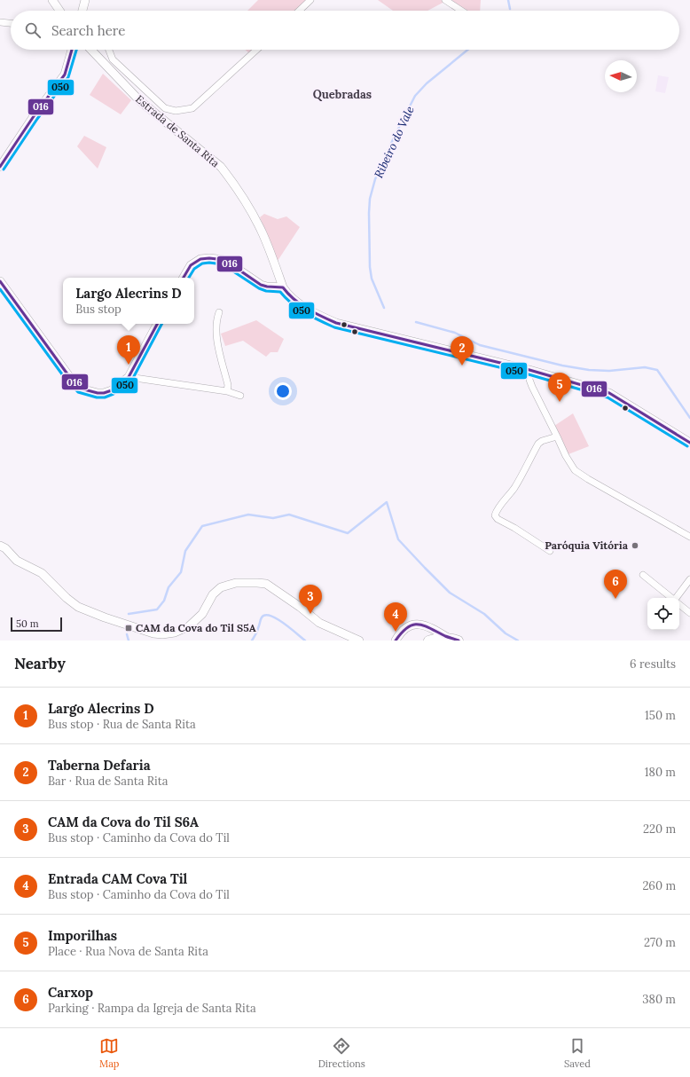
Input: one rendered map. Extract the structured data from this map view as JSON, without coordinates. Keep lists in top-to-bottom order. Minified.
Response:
{"streets":{"street":["Estrada de Santa Rita"]},"districts":["Quebradas"],"water":["Ribeiro do Vale"],"places":{"other":["Paróquia Vitória"],"transit":["CAM da Cova do Til S5A"]},"lines":["transit line 016","transit line 050"],"scale_bar":"50 m","north":"left","page":{"search":"Search here","popup":["Largo Alecrins D","Bus stop"],"pins":["1","2","5","6","3","4"],"scale":"50 m","heading":["Nearby","6 results"],"list":[{"mark":"1","name":"Largo Alecrins D","note":"Bus stop · Rua de Santa Rita","value":"150 m"},{"mark":"2","name":"Taberna Defaria","note":"Bar · Rua de Santa Rita","value":"180 m"},{"mark":"3","name":"CAM da Cova do Til S6A","note":"Bus stop · Caminho da Cova do Til","value":"220 m"},{"mark":"4","name":"Entrada CAM Cova Til","note":"Bus stop · Caminho da Cova do Til","value":"260 m"},{"mark":"5","name":"Imporilhas","note":"Place · Rua Nova de Santa Rita","value":"270 m"},{"mark":"6","name":"Carxop","note":"Parking · Rampa da Igreja de Santa Rita","value":"380 m"}],"nav":["Map","Directions","Saved"]}}
